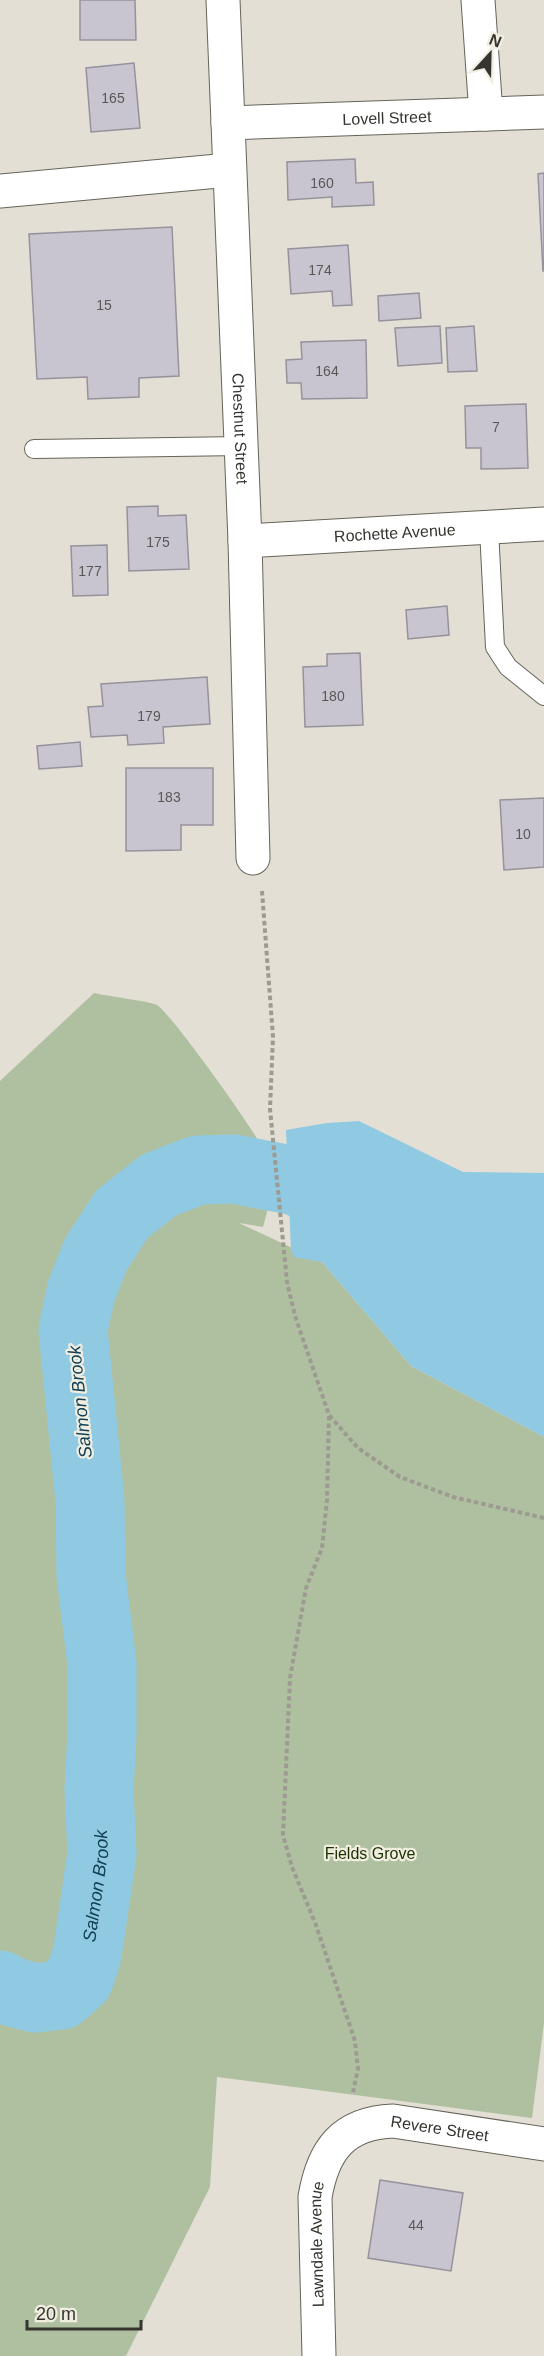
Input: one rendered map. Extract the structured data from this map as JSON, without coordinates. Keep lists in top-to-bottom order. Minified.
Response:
{"streets":{"street":["Lovell Street","Chestnut Street","Rochette Avenue","Revere Street","Lawndale Avenue"]},"crossings":[["Lovell Street","Chestnut Street"],["Chestnut Street","Rochette Avenue"],["Revere Street","Lawndale Avenue"]],"water":["Salmon Brook"],"parks":["Fields Grove"],"house_numbers":["165","160","174","15","164","7","175","177","180","179","183","10","44"],"scale_bar":"20 m","north":"top"}
